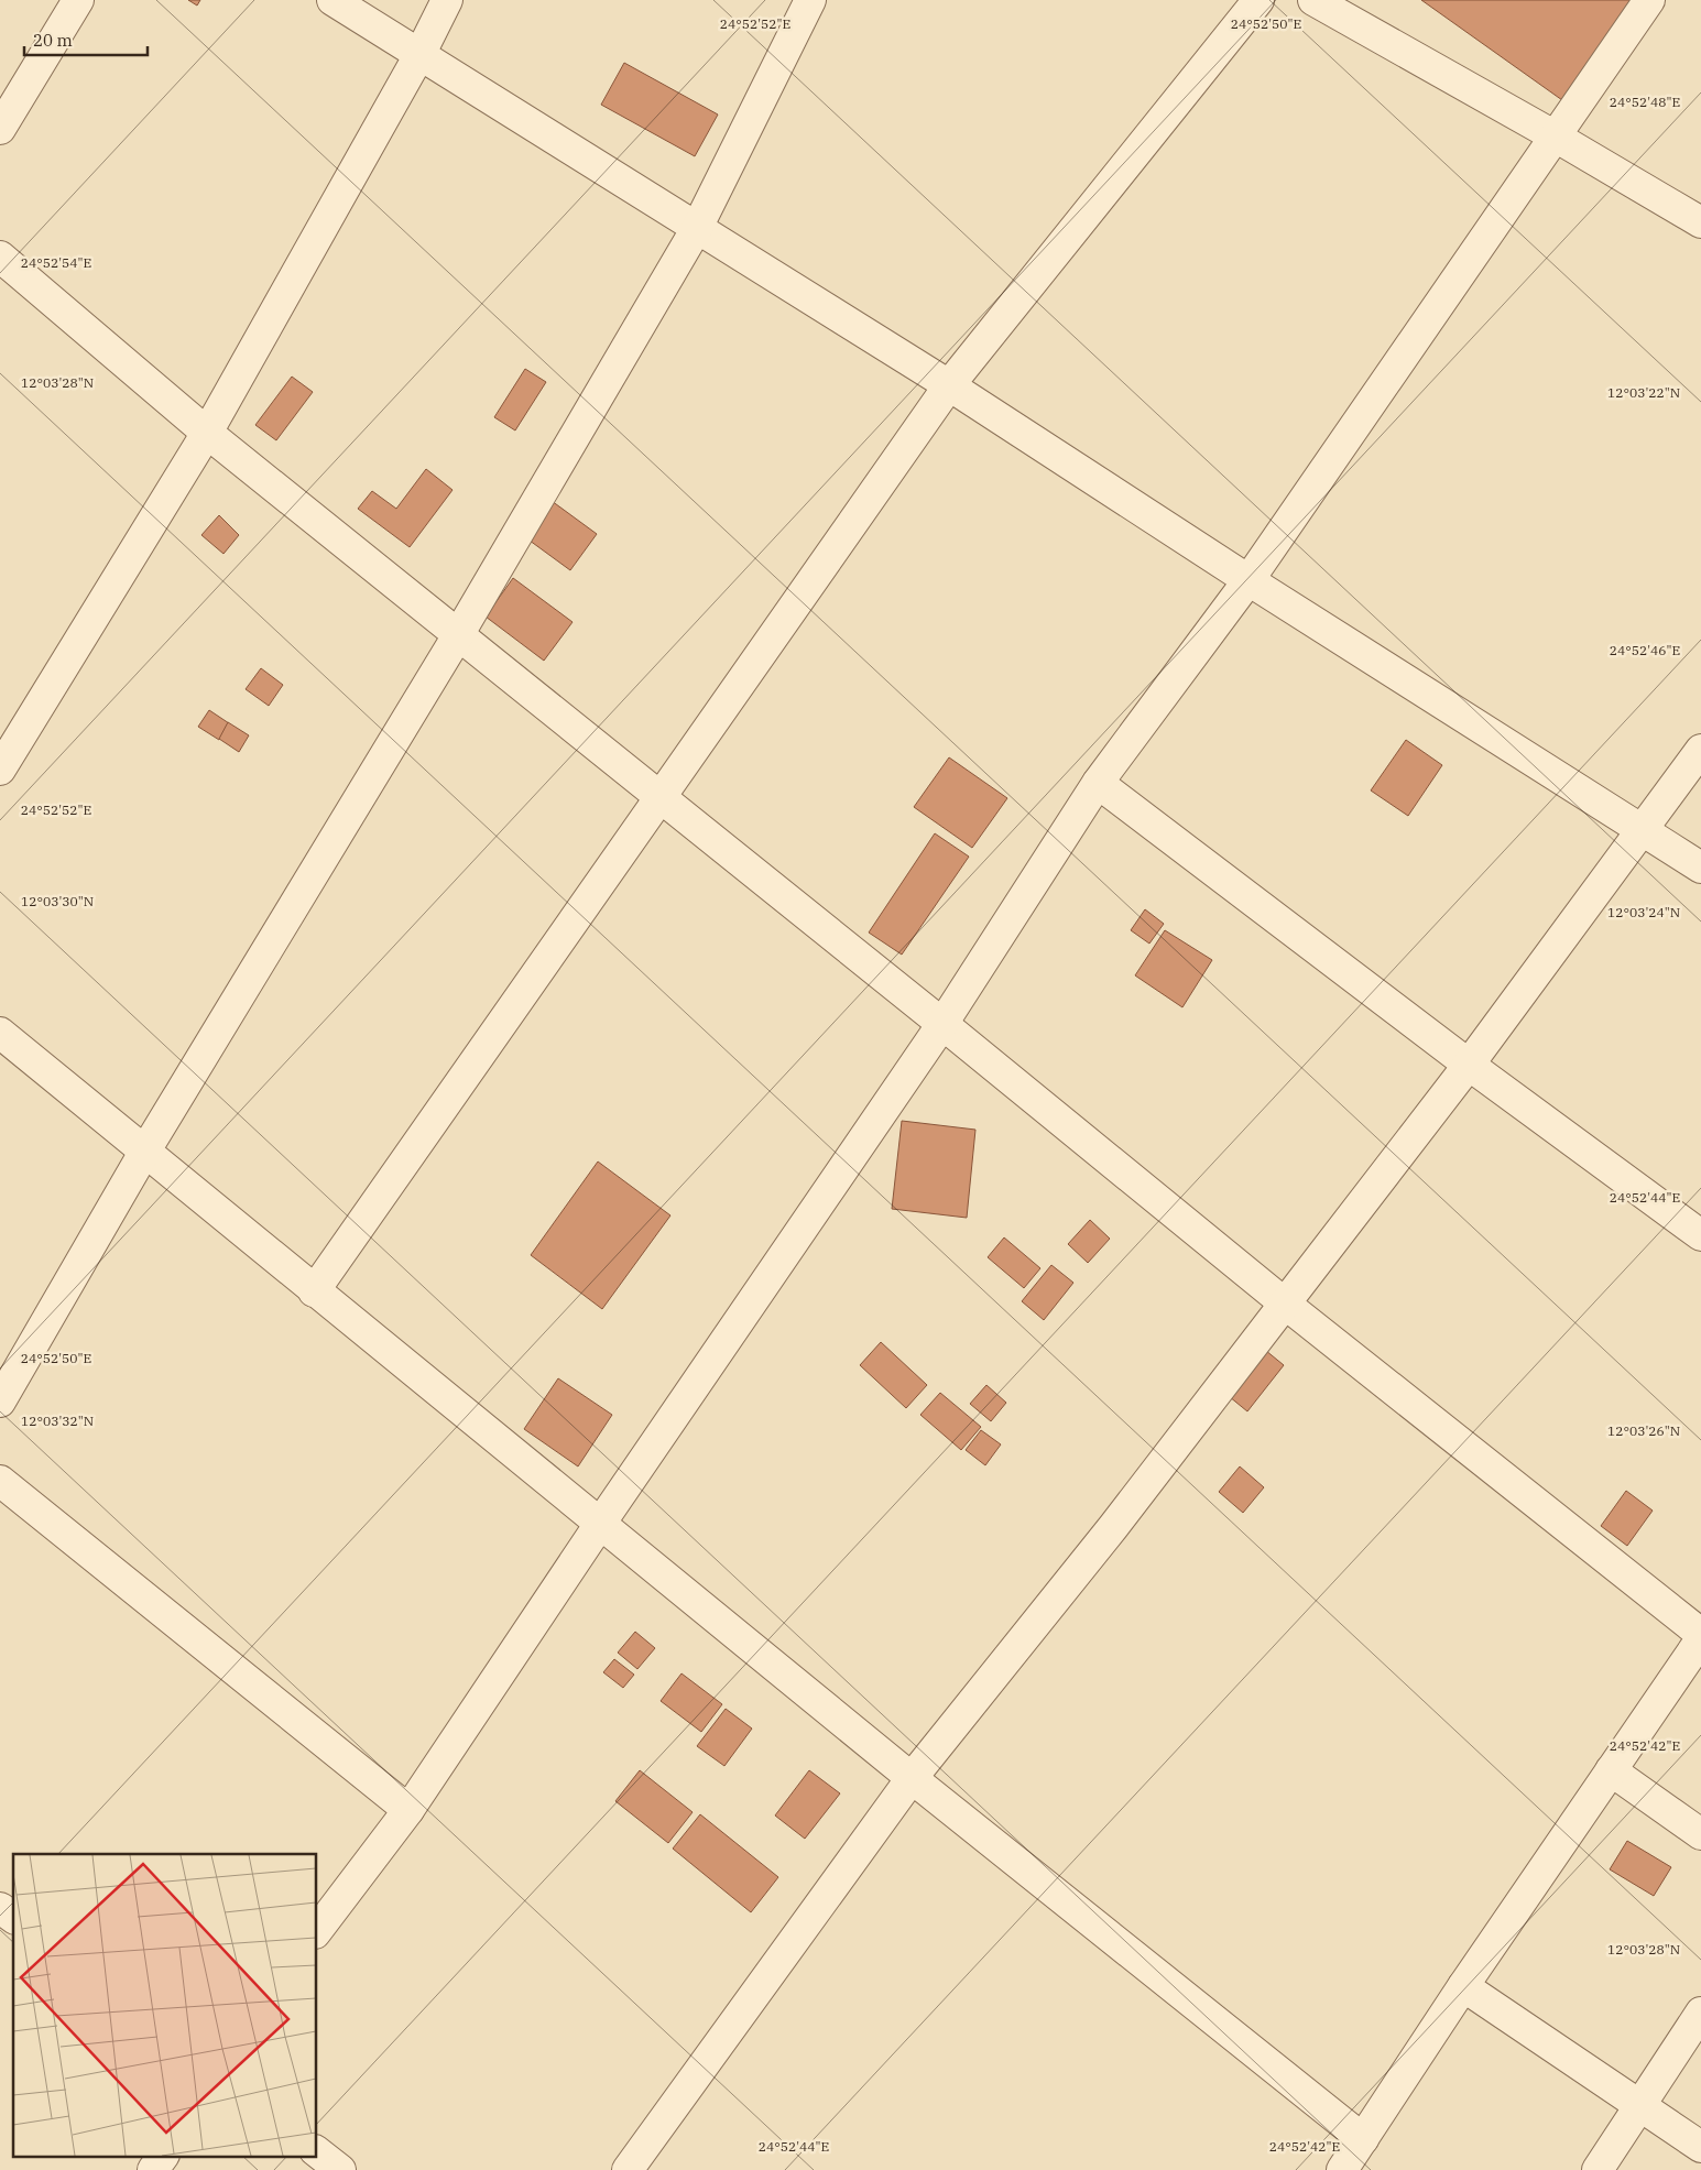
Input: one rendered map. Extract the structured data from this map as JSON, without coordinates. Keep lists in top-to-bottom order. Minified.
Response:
{"scale_bar":"20 m","coordinates":["24°52'52\"E","24°52'50\"E","24°52'48\"E","24°52'54\"E","12°03'28\"N","12°03'22\"N","24°52'46\"E","12°03'30\"N","12°03'24\"N","24°52'44\"E","12°03'32\"N","12°03'26\"N","24°52'42\"E"]}
